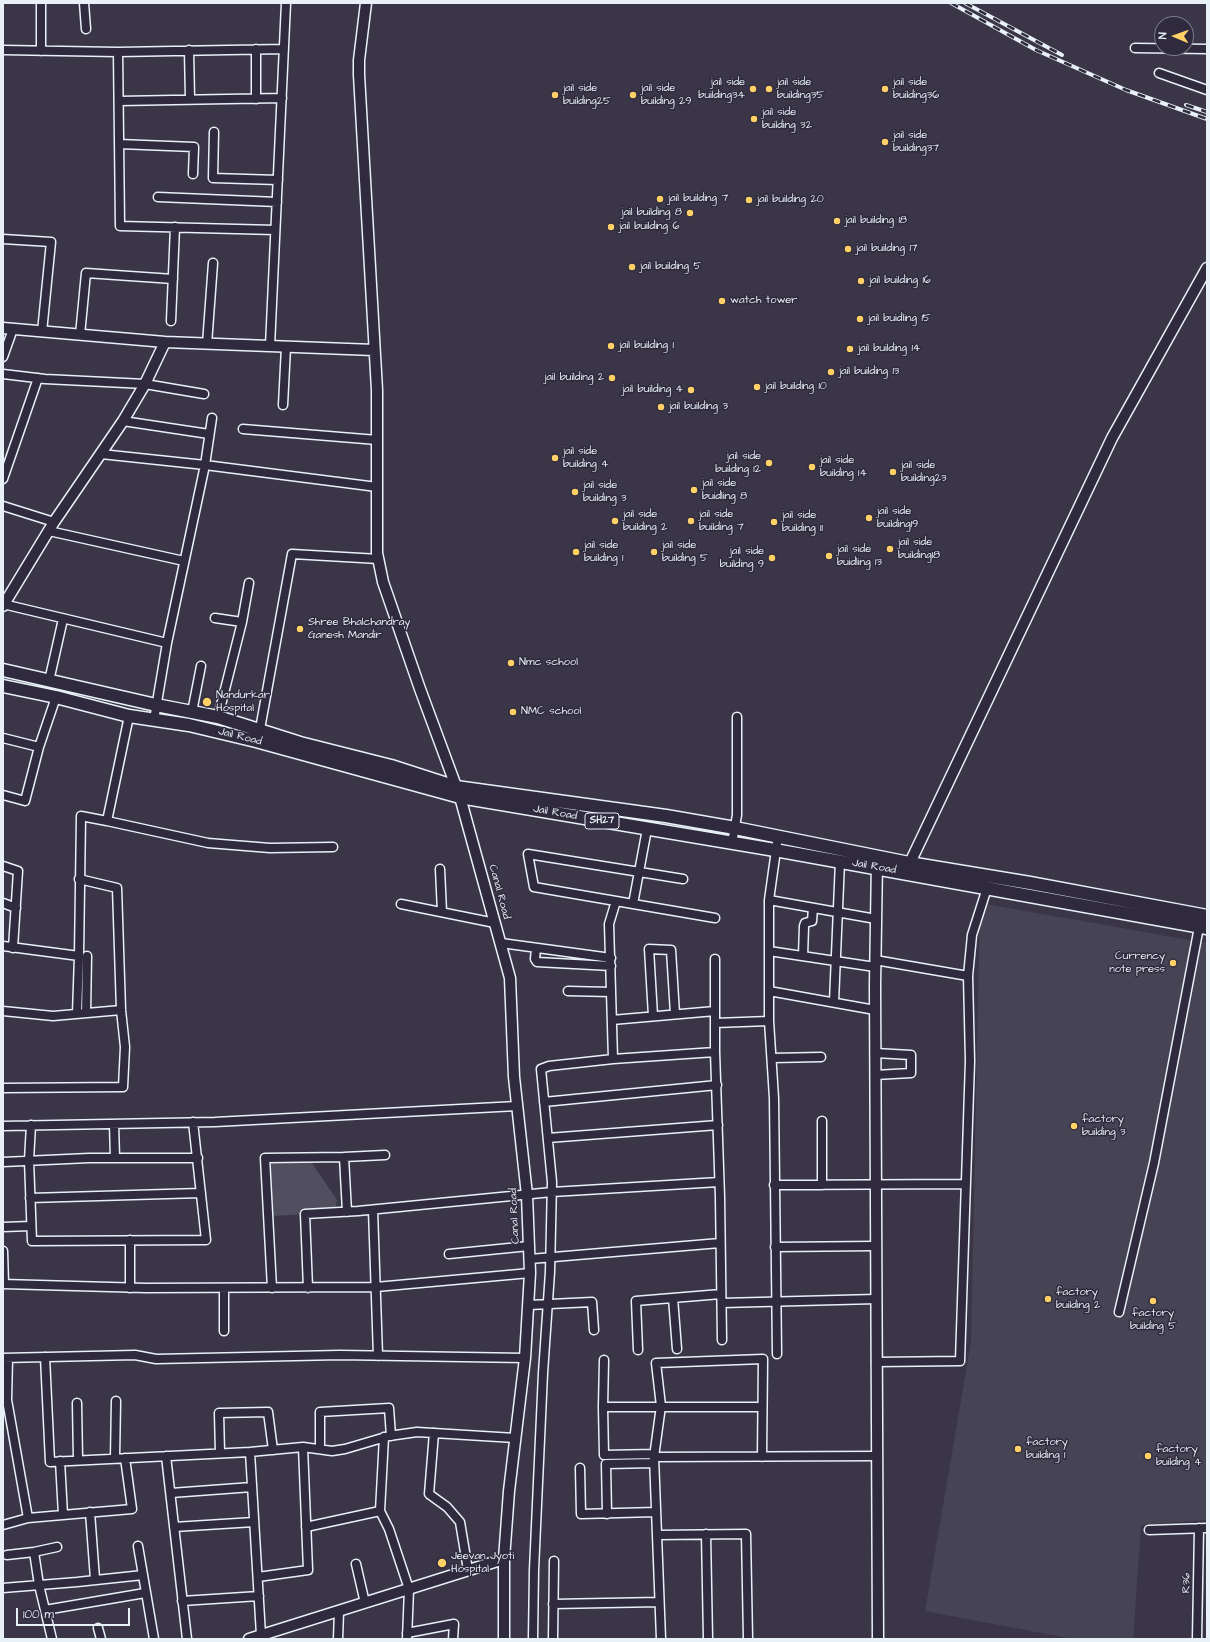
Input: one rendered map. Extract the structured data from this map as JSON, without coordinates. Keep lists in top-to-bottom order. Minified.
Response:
{"streets":{"main road":["Jail Road","SH27"],"street":["Canal Road","R36"]},"crossings":[["Jail Road","Canal Road"]],"places":["jail side building34","jail side building35","jail side building36","jail side building25","jail side building 29","jail side building 32","jail side building37","jail building 7","jail building 20","jail building 8","jail building 18","jail building 6","jail building 17","jail building 5","jail building 16","watch tower","jail buidling 15","jail building 1","jail building 14","jail building 13","jail building 2","jail building 10","jail building 4","jail building 3","jail side building 4","jail side building 12","jail side building 14","jail side building23","jail side buidling 8","jail side building 3","jail side building19","jail side building 2","jail side building 7","jail side building 11","jail side building18","jail side building 1","jail side building 5","jail side buidling 13","jail side building 9","Shree Bhalchandray Ganesh Mandir","Nmc school","Nandurkar Hospital","NMC school","Currency note press","factory building 3","factory building 2","factory building 5","factory building 1","factory building 4","Jeevan Jyoti Hospital"],"scale_bar":"100 m","north":"left"}
